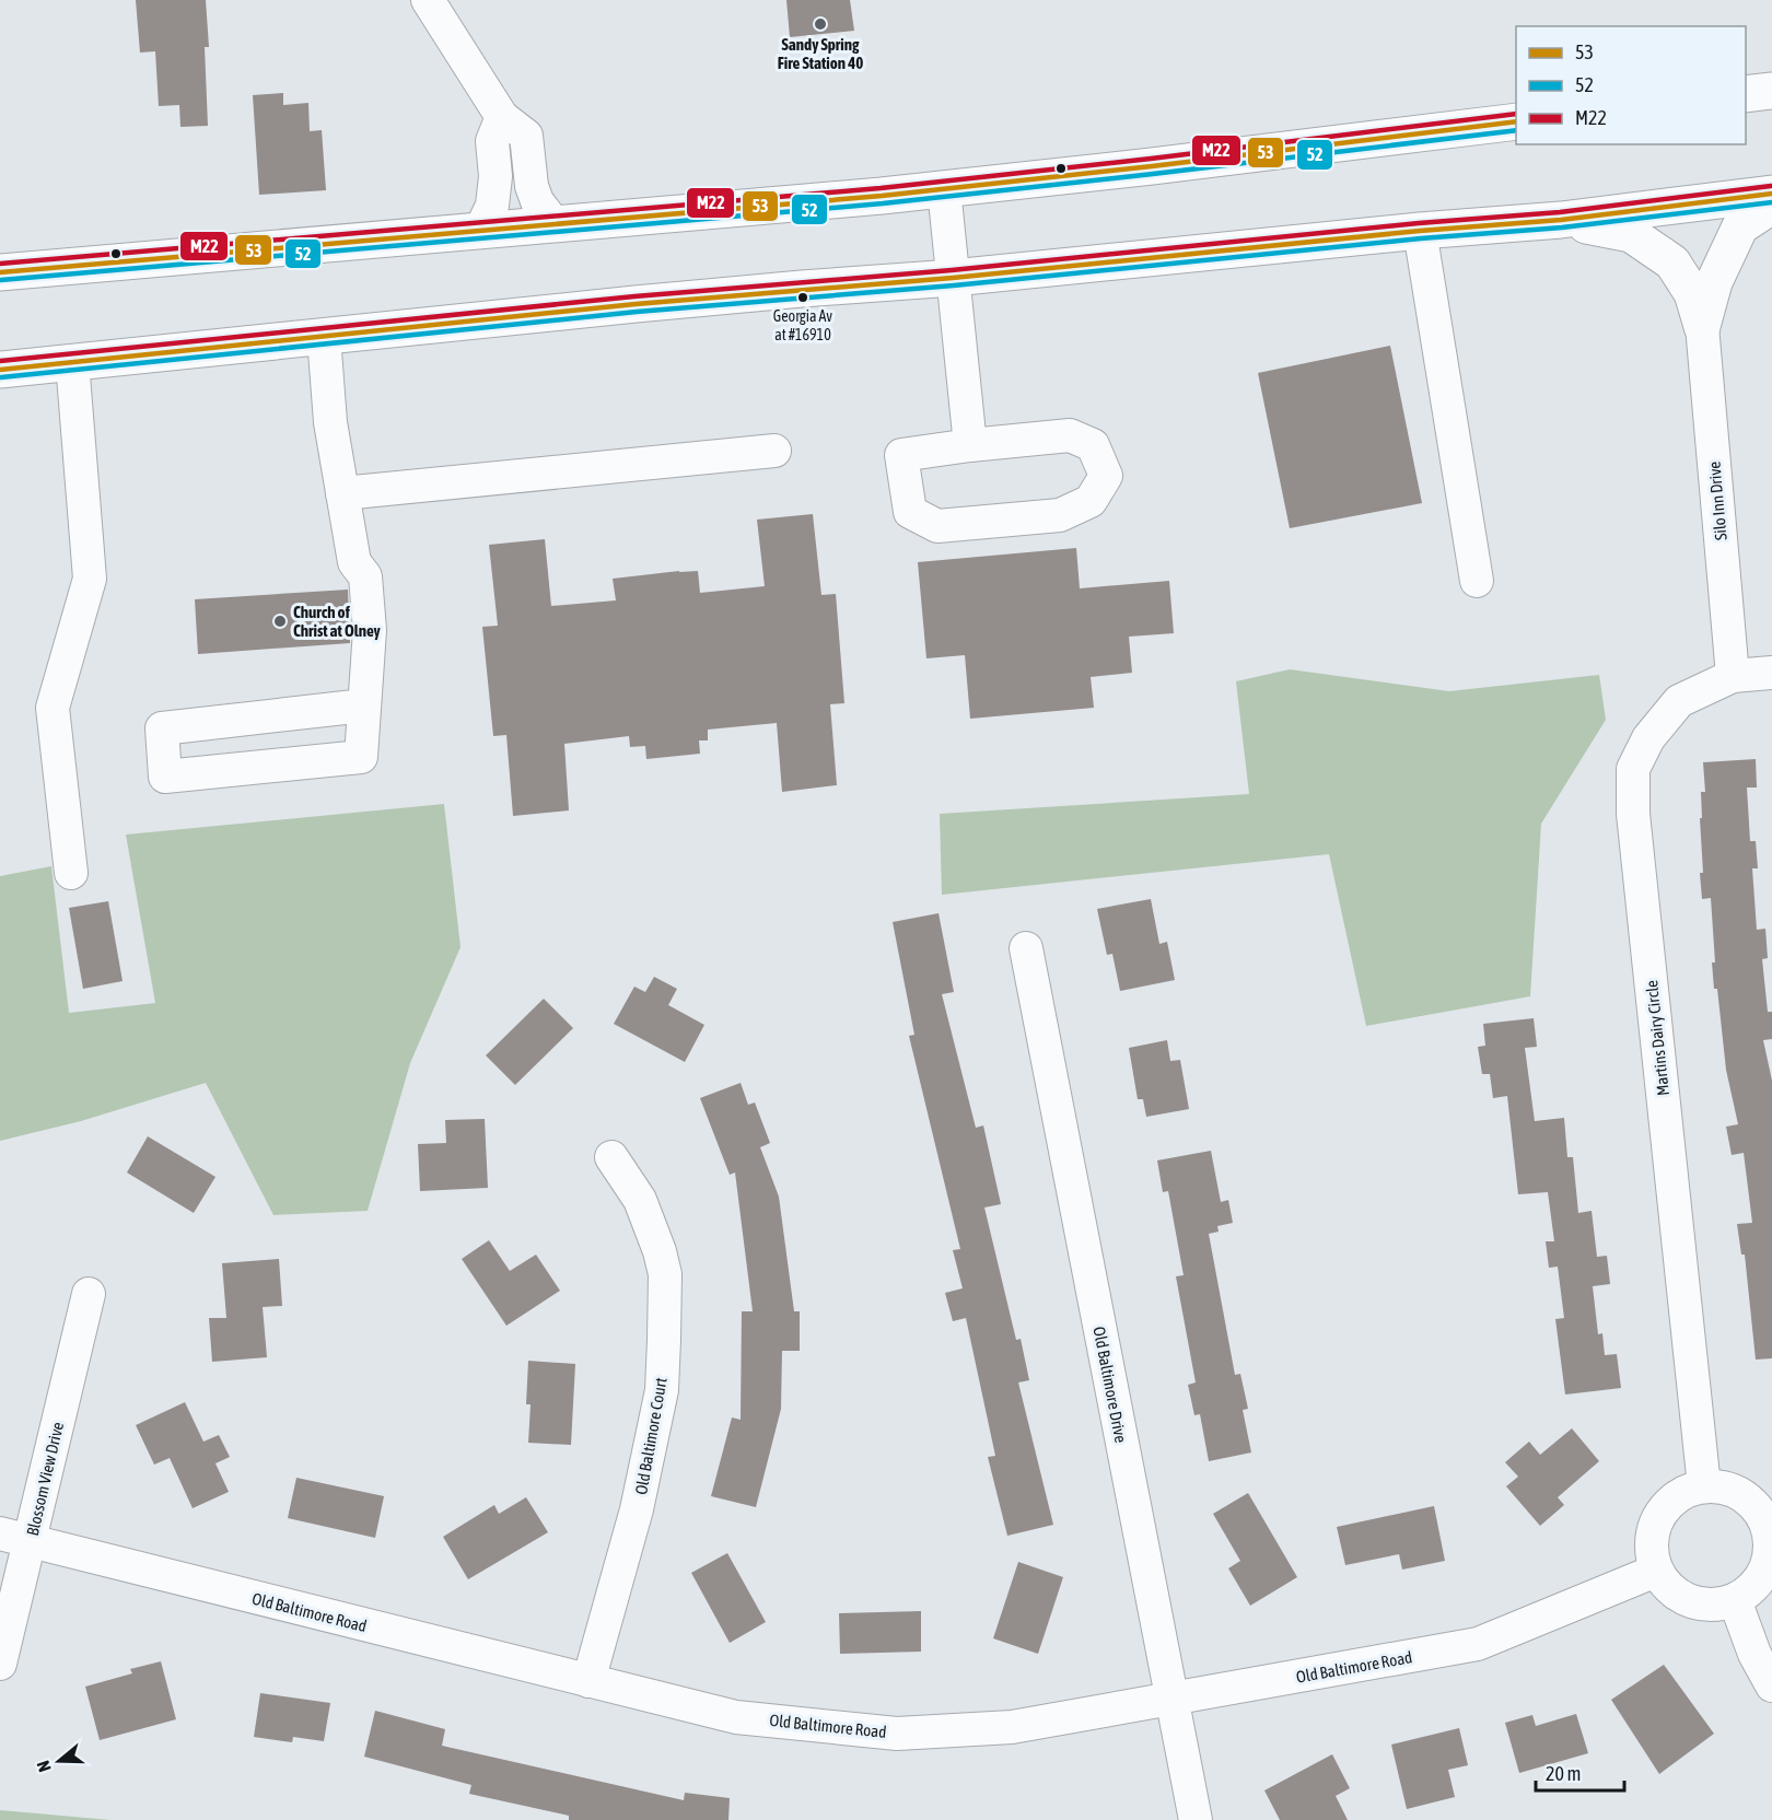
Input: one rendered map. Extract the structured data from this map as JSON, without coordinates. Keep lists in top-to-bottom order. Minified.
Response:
{"streets":{"street":["Silo Inn Drive","Martins Dairy Circle","Old Baltimore Drive","Old Baltimore Court","Blossom View Drive","Old Baltimore Road"]},"crossings":[["Silo Inn Drive","Martins Dairy Circle"],["Martins Dairy Circle","Old Baltimore Road"],["Old Baltimore Drive","Old Baltimore Road"],["Old Baltimore Court","Old Baltimore Road"],["Blossom View Drive","Old Baltimore Road"]],"places":["Sandy Spring Fire Station 40","Georgia Av at #16910","Church of Christ at Olney"],"lines":["transit line M22","transit line 53","transit line 52"],"legend":["53","52","M22"],"scale_bar":"20 m","north":"left"}
